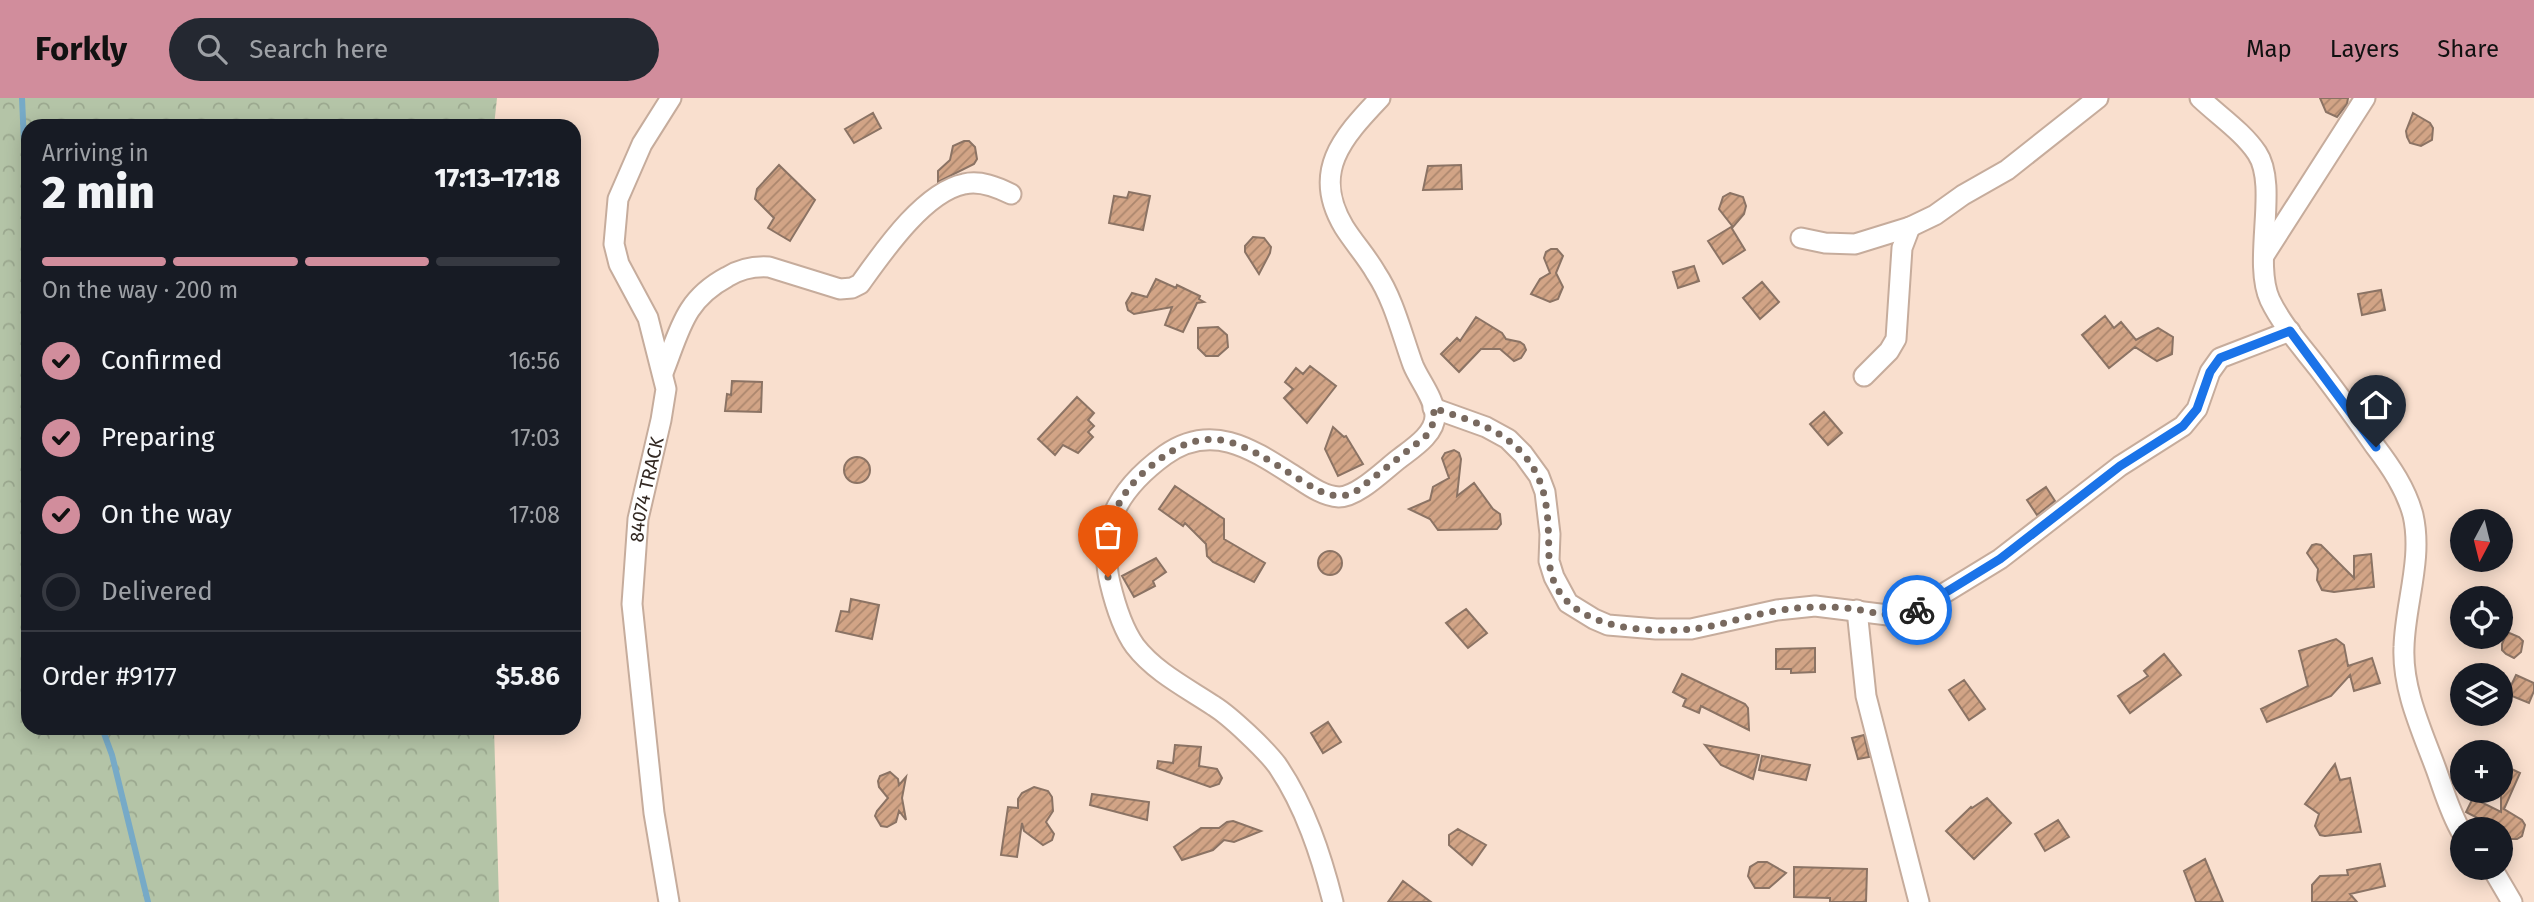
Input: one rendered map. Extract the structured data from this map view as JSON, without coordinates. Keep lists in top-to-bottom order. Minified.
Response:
{"streets":{"street":["84074 TRACK"]},"north":"bottom","page":{"header":"Forkly","search":"Search here","nav":["Map","Layers","Share"],"heading":["2 min","Arriving in","17:13–17:18"],"panel":["Order #9177","$5.86"],"bar":"On the way · 200 m","list":[["Confirmed","16:56"],["Preparing","17:03"],["On the way","17:08"],"Delivered"],"map_buttons":["+","−"]}}
